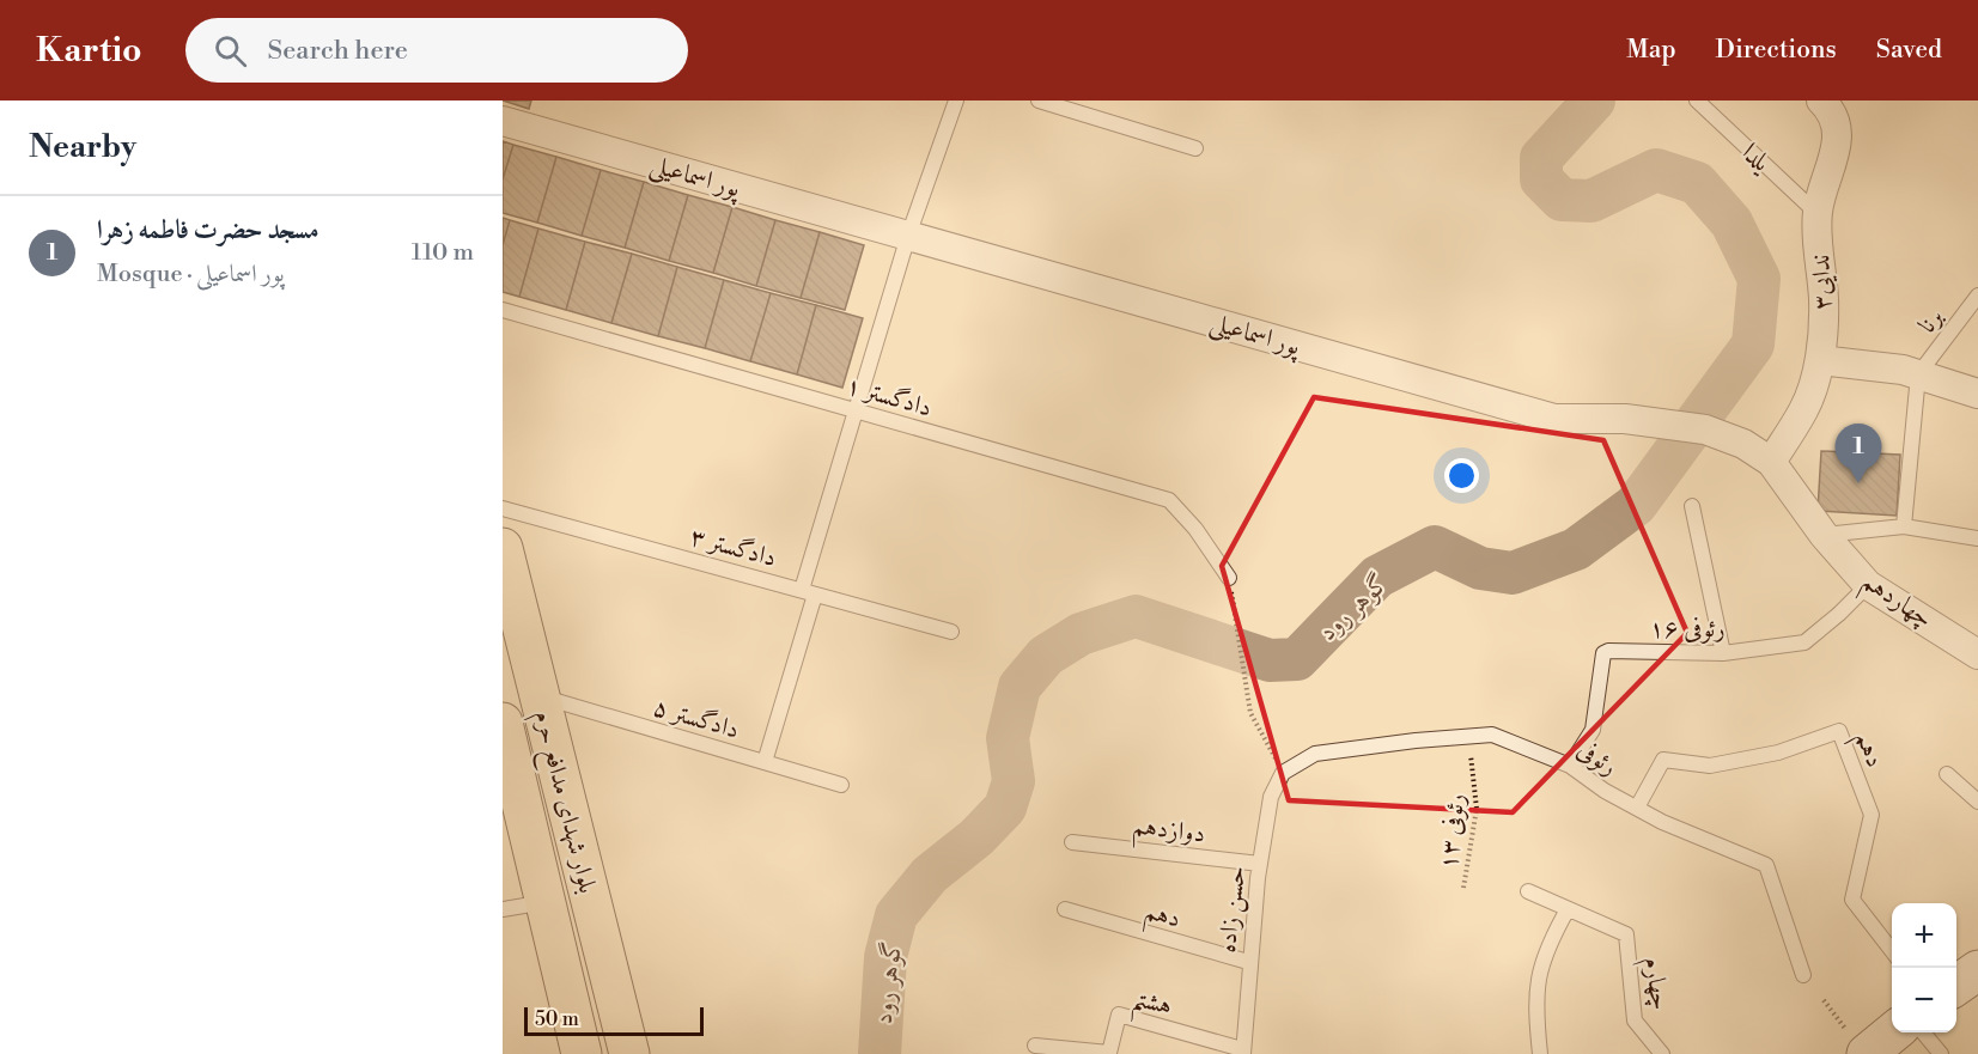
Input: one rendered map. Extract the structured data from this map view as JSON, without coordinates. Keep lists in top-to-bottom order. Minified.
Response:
{"streets":{"main road":["بلوار شهدای مدافع حرم"],"street":["پور اسماعیلی","ندایی۳","چهاردهم"],"lane":["یلدا","برنا","دادگستر ۱","دادگستر ۳","رئوفی ۱۶","دادگستر ۵","دهم","رئوفی","دوازدهم","حسن زاده","چهارم","هشتم"],"path":["رئوفی ۱۳"]},"crossings":[["یلدا","ندایی۳"],["پور اسماعیلی","ندایی۳"],["پور اسماعیلی","چهاردهم"],["چهاردهم","رئوفی ۱۶"],["رئوفی ۱۶","رئوفی"],["دادگستر ۵","بلوار شهدای مدافع حرم"],["دهم","رئوفی"],["دهم","حسن زاده"],["رئوفی","رئوفی ۱۳"],["رئوفی","حسن زاده"],["دوازدهم","حسن زاده"],["حسن زاده","هشتم"]],"water":["گوهر رود"],"scale_bar":"50 m","page":{"header":"Kartio","search":"Search here","nav":["Map","Directions","Saved"],"heading":"Nearby","list":[{"mark":"1","name":"مسجد حضرت فاطمه زهرا","note":"Mosque · پور اسماعیلی","value":"110 m"}],"pins":"1","map_buttons":["+","−"],"scale":"50 m"}}
